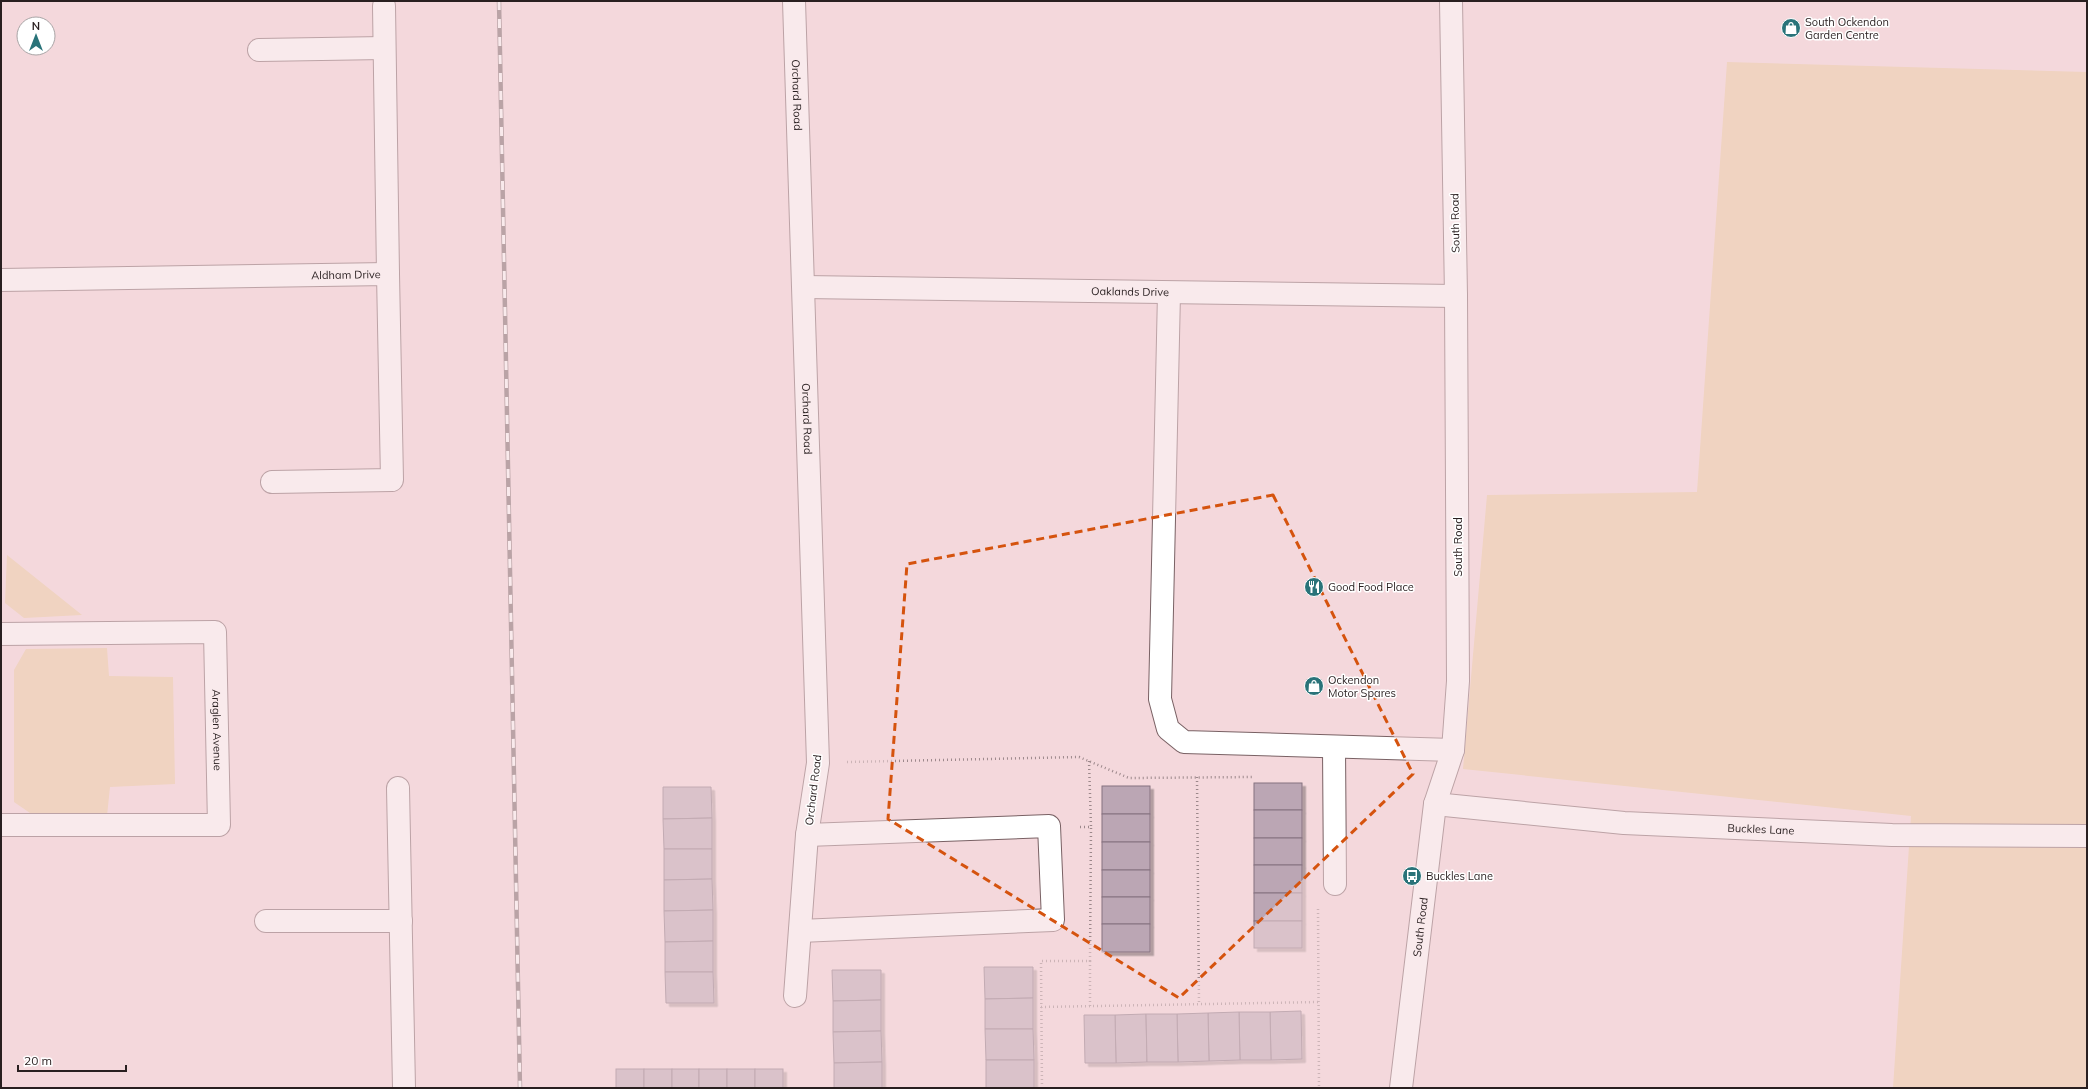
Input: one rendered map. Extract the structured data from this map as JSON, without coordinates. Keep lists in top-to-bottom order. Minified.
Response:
{"streets":{"street":["Orchard Road","South Road","Aldham Drive","Oaklands Drive","Araglen Avenue","Buckles Lane"]},"crossings":[["Orchard Road","Oaklands Drive"],["South Road","Oaklands Drive"],["South Road","Buckles Lane"]],"places":{"shop":["South Ockendon Garden Centre","Ockendon Motor Spares"],"restaurant":["Good Food Place"],"bus stop":["Buckles Lane"]},"scale_bar":"20 m","north":"top"}
